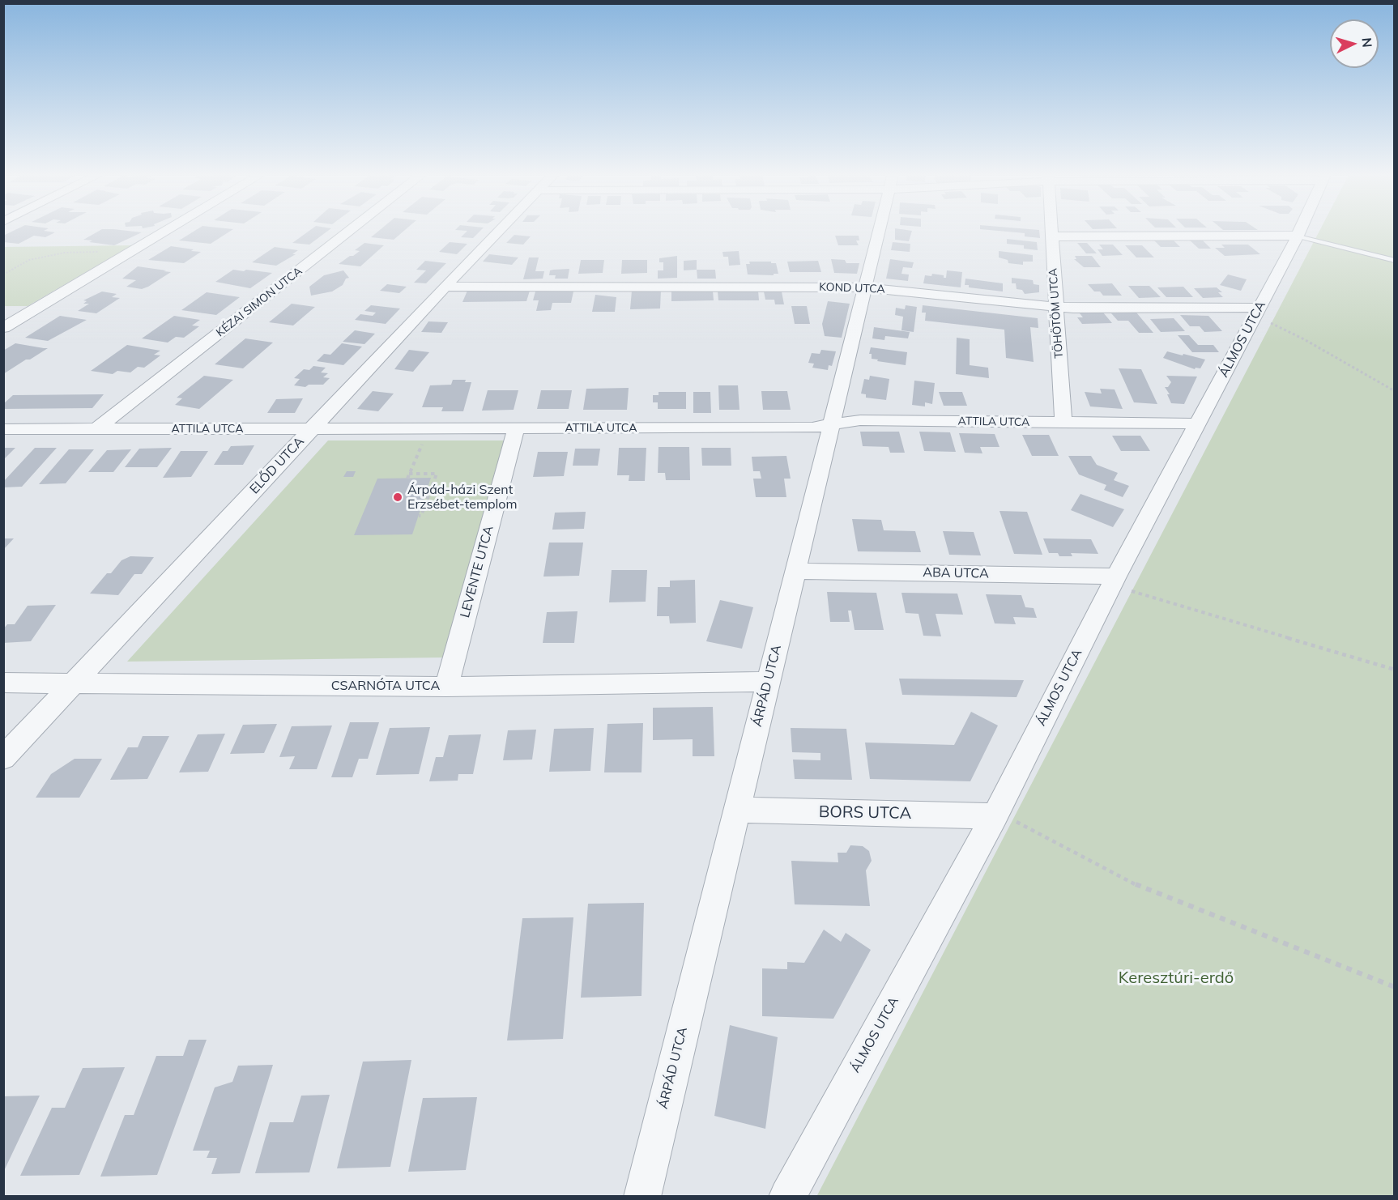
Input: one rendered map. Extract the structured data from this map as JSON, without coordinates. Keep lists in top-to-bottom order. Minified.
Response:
{"streets":{"street":["KOND UTCA","KÉZAI SIMON UTCA","TÖHÖTÖM UTCA","ÁLMOS UTCA","ATTILA UTCA","ELŐD UTCA","LEVENTE UTCA","ABA UTCA","CSARNÓTA UTCA","ÁRPÁD UTCA","BORS UTCA"]},"crossings":[["KOND UTCA","TÖHÖTÖM UTCA"],["KOND UTCA","ÁLMOS UTCA"],["KOND UTCA","ELŐD UTCA"],["KOND UTCA","ÁRPÁD UTCA"],["KÉZAI SIMON UTCA","ATTILA UTCA"],["TÖHÖTÖM UTCA","ATTILA UTCA"],["ÁLMOS UTCA","ATTILA UTCA"],["ÁLMOS UTCA","ABA UTCA"],["ÁLMOS UTCA","BORS UTCA"],["ATTILA UTCA","ELŐD UTCA"],["ATTILA UTCA","LEVENTE UTCA"],["ATTILA UTCA","ÁRPÁD UTCA"],["ELŐD UTCA","CSARNÓTA UTCA"],["LEVENTE UTCA","CSARNÓTA UTCA"],["ABA UTCA","ÁRPÁD UTCA"],["CSARNÓTA UTCA","ÁRPÁD UTCA"],["ÁRPÁD UTCA","BORS UTCA"]],"parks":["Keresztúri-erdő"],"places":["Árpád-házi Szent Erzsébet-templom"],"north":"right"}
